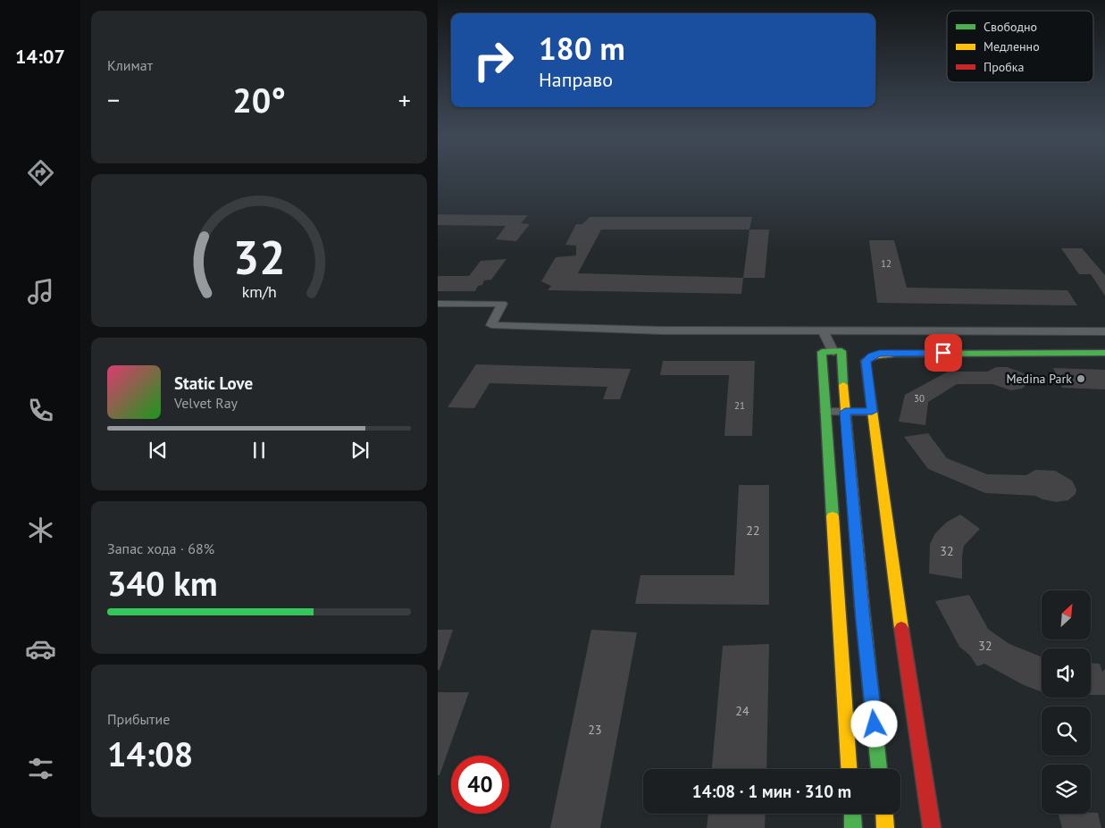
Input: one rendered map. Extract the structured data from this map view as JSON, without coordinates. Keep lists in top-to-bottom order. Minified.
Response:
{"places":["Medina Park"],"house_numbers":["12","30","21","22","32","32","24","23"],"legend":["Свободно","Медленно","Пробка"],"north":"top right","page":{"tabs":"14:07","tile":["Климат",["Запас хода · 68%","340 km"],["Прибытие","14:08"]],"turn":["180 m","Направо"],"heat":["−","20°","+"],"song":["Static Love","Velvet Ray"],"limit":"40","trip":"14:08 · 1 мин · 310 m","gauge":["32","km/h"]}}
